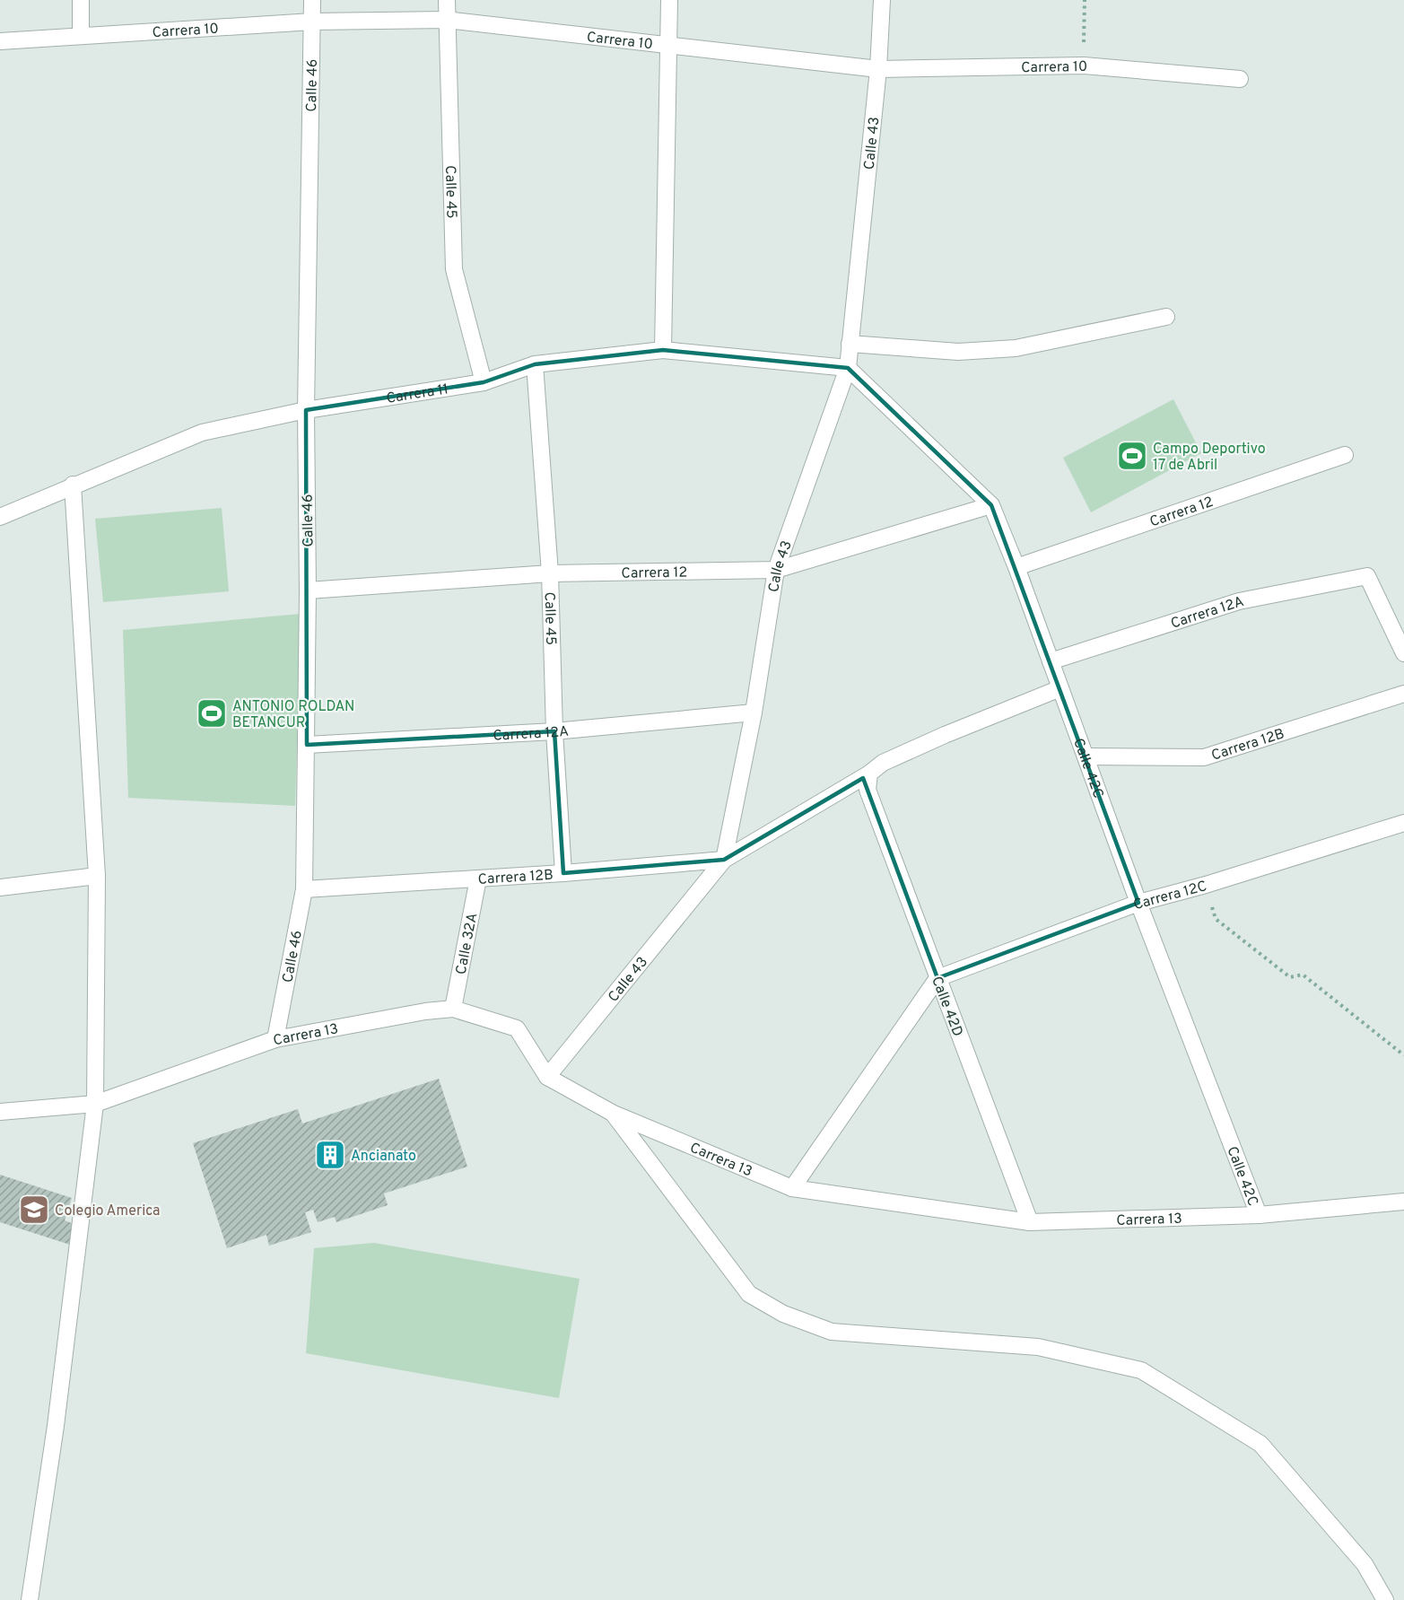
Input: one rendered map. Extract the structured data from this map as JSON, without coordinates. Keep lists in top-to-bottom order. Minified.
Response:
{"streets":{"street":["Carrera 10","Calle 46","Calle 43","Calle 45","Carrera 11","Carrera 12","Carrera 12A","Carrera 12B","Calle 42C","Carrera 12C","Calle 32A","Calle 42D","Carrera 13"]},"crossings":[["Carrera 10","Calle 46"],["Carrera 10","Calle 43"],["Carrera 10","Calle 45"],["Calle 46","Carrera 11"],["Calle 46","Carrera 12"],["Calle 46","Carrera 12A"],["Calle 46","Carrera 12B"],["Calle 46","Carrera 13"],["Calle 43","Carrera 11"],["Calle 43","Carrera 12"],["Calle 43","Carrera 12A"],["Calle 43","Carrera 12B"],["Calle 43","Calle 42C"],["Calle 43","Carrera 13"],["Calle 45","Carrera 11"],["Calle 45","Carrera 12"],["Calle 45","Carrera 12A"],["Calle 45","Carrera 12B"],["Carrera 11","Calle 42C"],["Carrera 12","Calle 42C"],["Carrera 12A","Calle 42C"],["Carrera 12B","Calle 42C"],["Carrera 12B","Calle 32A"],["Calle 42C","Carrera 12C"],["Calle 42C","Carrera 13"],["Carrera 12C","Calle 42D"],["Calle 32A","Carrera 13"],["Calle 42D","Carrera 13"]],"places":{"sports":["Campo Deportivo 17 de Abril","ANTONIO ROLDAN BETANCUR"],"building":["Ancianato"],"school or university":["Colegio America"]}}
